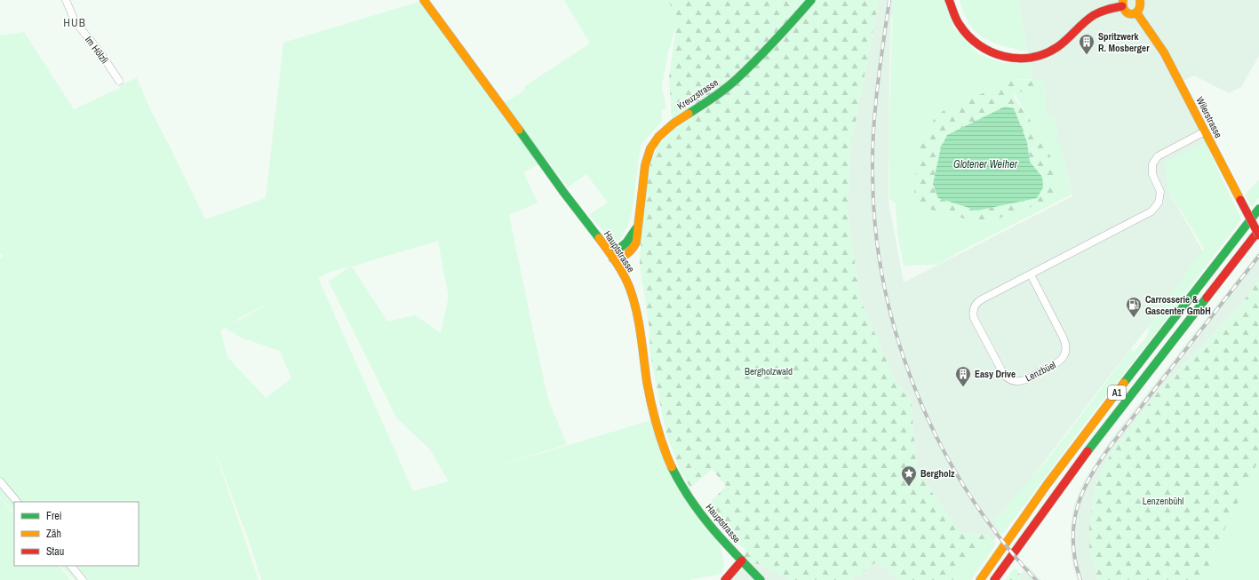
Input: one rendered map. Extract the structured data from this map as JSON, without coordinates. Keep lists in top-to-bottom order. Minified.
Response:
{"streets":{"main road":["Kreuzstrasse","Wilerstrasse","Hauptstrasse","A1"],"street":["Im Hölzli","Lenzbüel"]},"crossings":[["Kreuzstrasse","Hauptstrasse"],["Wilerstrasse","Lenzbüel"]],"districts":["HUB"],"water":["Glotener Weiher"],"parks":["Bergholzwald","Lenzenbühl"],"places":{"building":["Spritzwerk R. Mosberger","Easy Drive"],"fuel station":["Carrosserie & Gascenter GmbH"],"place":["Bergholz"]},"legend":["Frei","Zäh","Stau"]}
